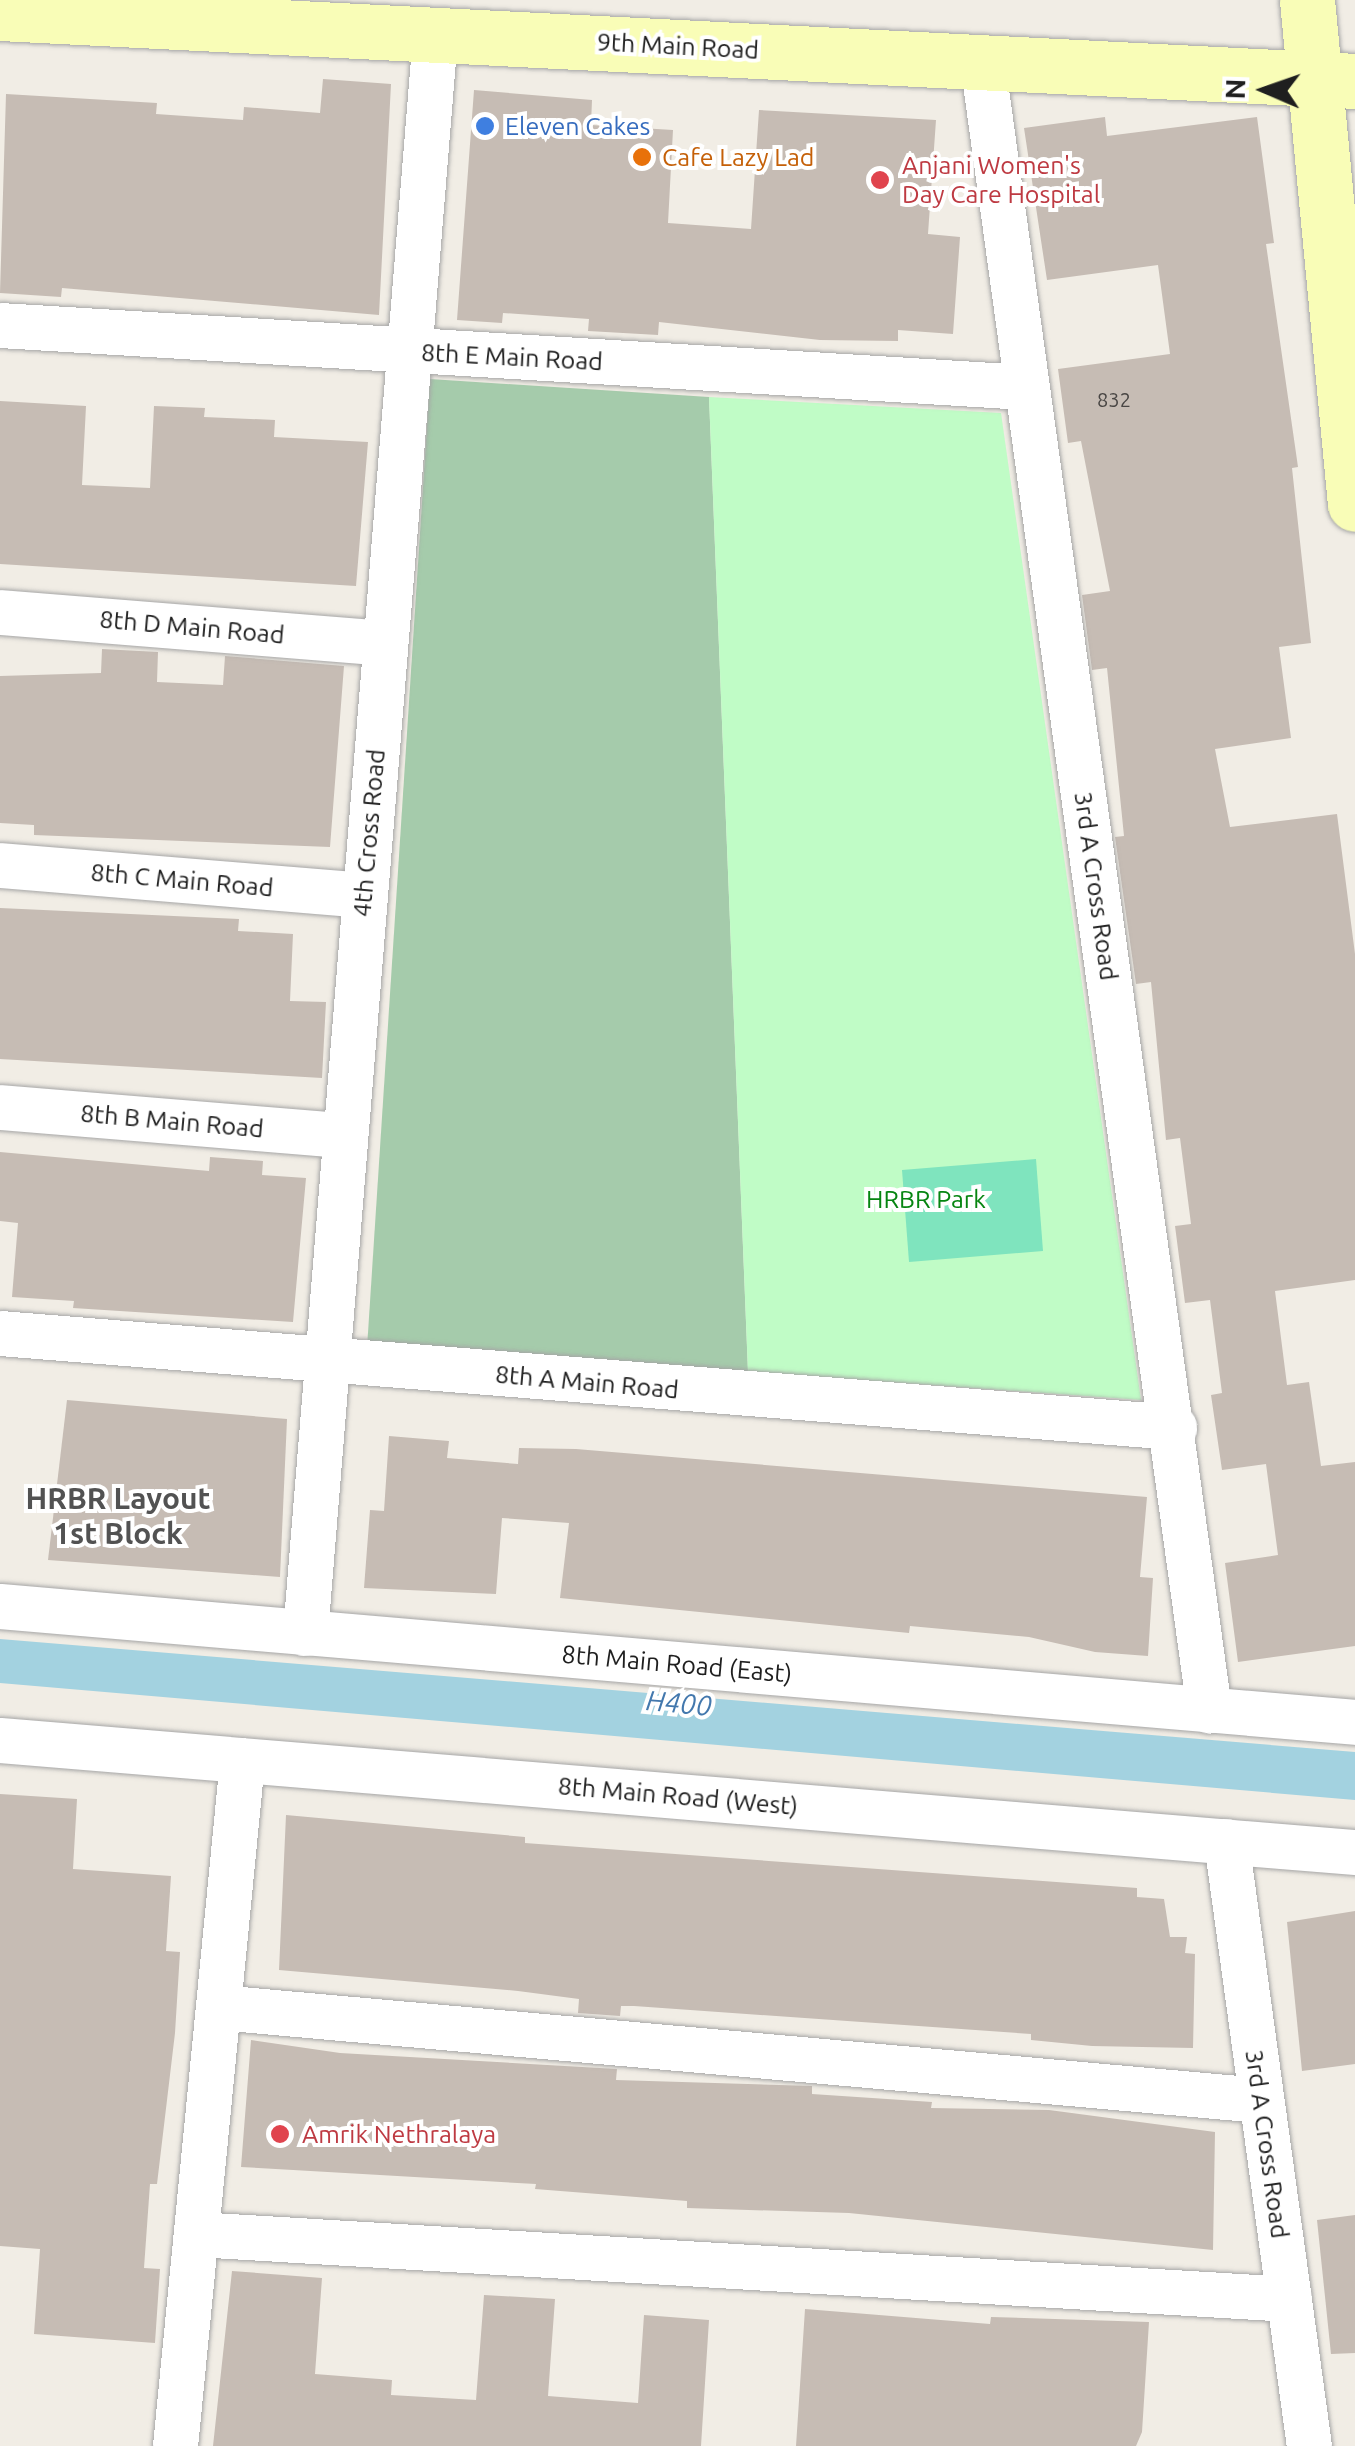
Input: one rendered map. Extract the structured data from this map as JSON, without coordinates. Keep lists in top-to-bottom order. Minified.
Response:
{"streets":{"street":["9th Main Road","8th E Main Road","8th D Main Road","4th Cross Road","8th C Main Road","3rd A Cross Road","8th B Main Road","8th A Main Road","8th Main Road (East)","8th Main Road (West)"]},"crossings":[["9th Main Road","4th Cross Road"],["9th Main Road","3rd A Cross Road"],["8th E Main Road","4th Cross Road"],["8th E Main Road","3rd A Cross Road"],["8th D Main Road","4th Cross Road"],["4th Cross Road","8th C Main Road"],["4th Cross Road","8th B Main Road"],["4th Cross Road","8th A Main Road"],["4th Cross Road","8th Main Road (East)"],["3rd A Cross Road","8th A Main Road"],["3rd A Cross Road","8th Main Road (East)"],["3rd A Cross Road","8th Main Road (West)"]],"districts":["HRBR Layout 1st Block"],"water":["H400"],"parks":["HRBR Park"],"places":["Eleven Cakes","Cafe Lazy Lad","Anjani Women's Day Care Hospital","Amrik Nethralaya"],"house_numbers":["832"],"north":"left"}
